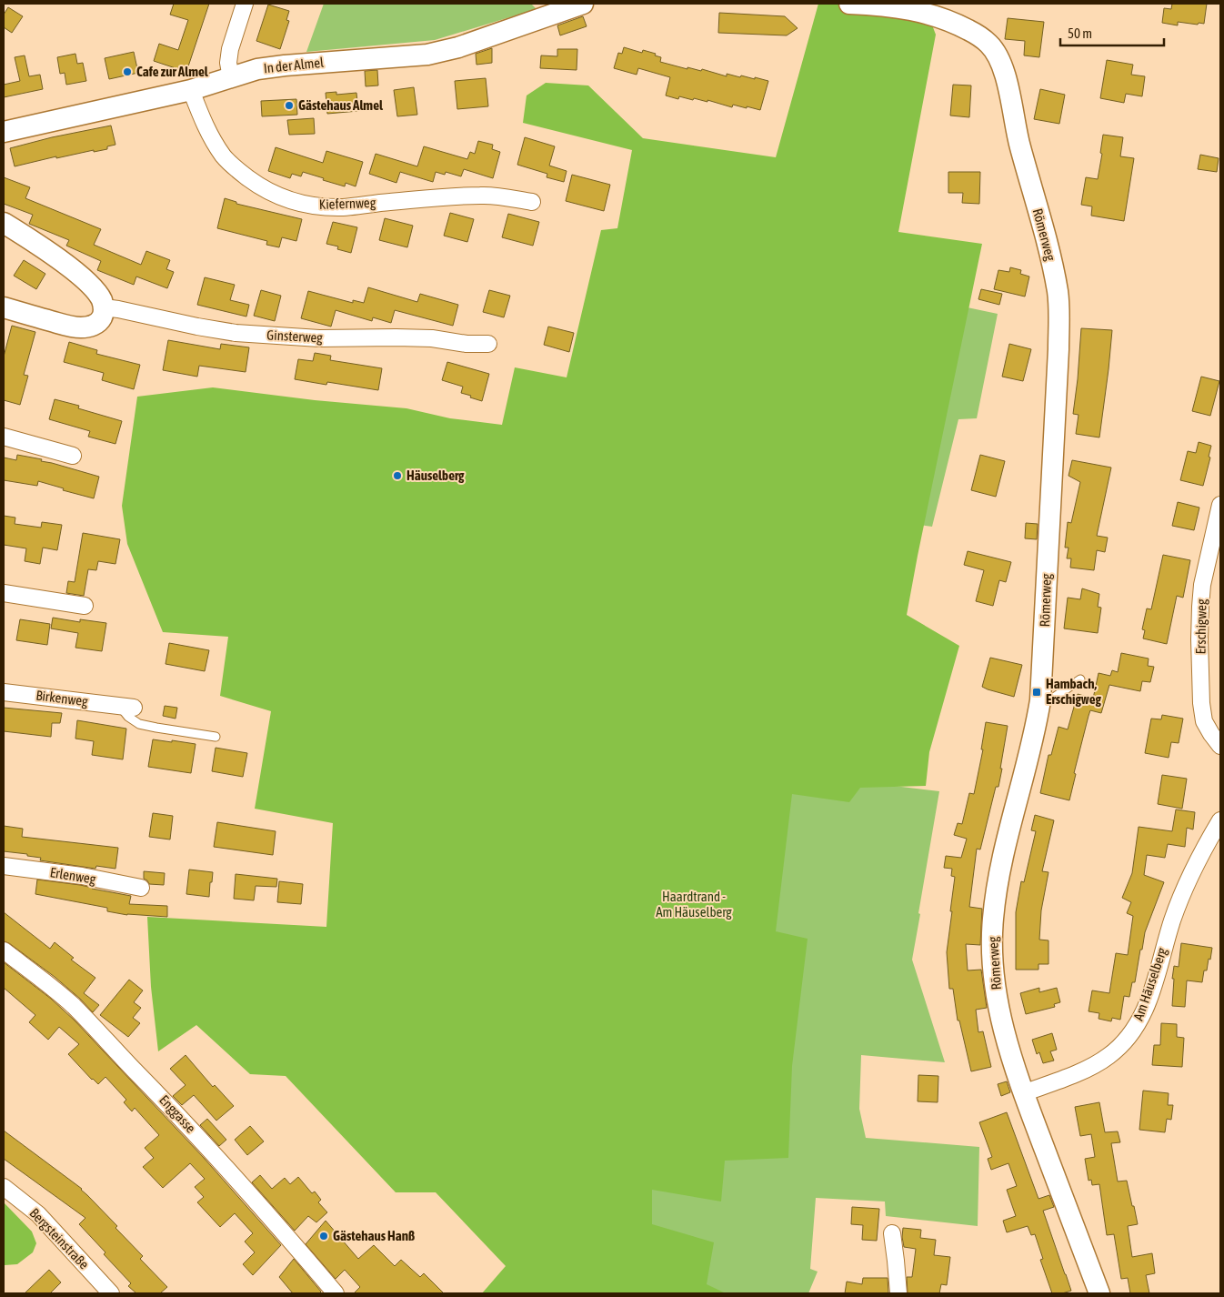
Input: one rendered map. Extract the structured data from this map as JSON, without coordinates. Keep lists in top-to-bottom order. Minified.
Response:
{"streets":{"street":["In der Almel","Kiefernweg","Römerweg","Ginsterweg","Erschigweg","Birkenweg","Erlenweg","Am Häuselberg","Enggasse","Bergsteinstraße"]},"crossings":[["In der Almel","Kiefernweg"],["Römerweg","Am Häuselberg"]],"parks":["Haardtrand - Am Häuselberg"],"places":{"other":["Cafe zur Almel","Gästehaus Almel","Häuselberg","Gästehaus Hanß"],"transit":["Hambach, Erschigweg"]},"scale_bar":"50 m"}
